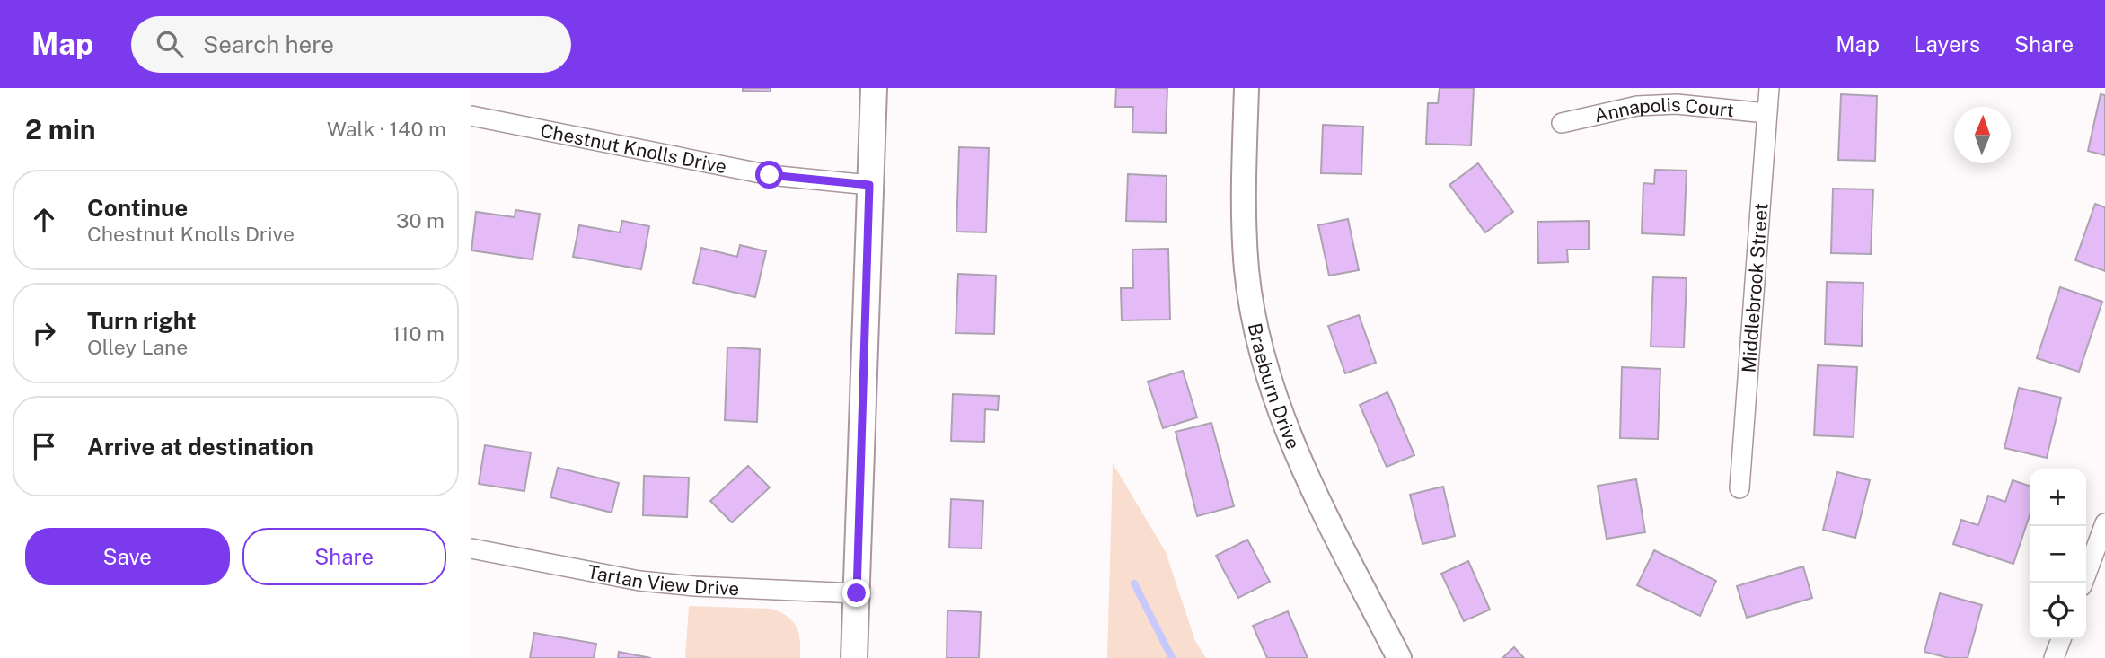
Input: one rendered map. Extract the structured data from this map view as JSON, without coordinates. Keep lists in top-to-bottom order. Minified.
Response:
{"streets":{"street":["Annapolis Court","Chestnut Knolls Drive","Middlebrook Street","Braeburn Drive","Tartan View Drive"]},"crossings":[["Annapolis Court","Middlebrook Street"]],"north":"top","page":{"header":"Map","search":"Search here","nav":["Map","Layers","Share"],"heading":["2 min","Walk · 140 m"],"list":[["Continue","Chestnut Knolls Drive","30 m"],["Turn right","Olley Lane","110 m"],"Arrive at destination"],"map_buttons":["+","−"],"buttons":["Save","Share"]}}
